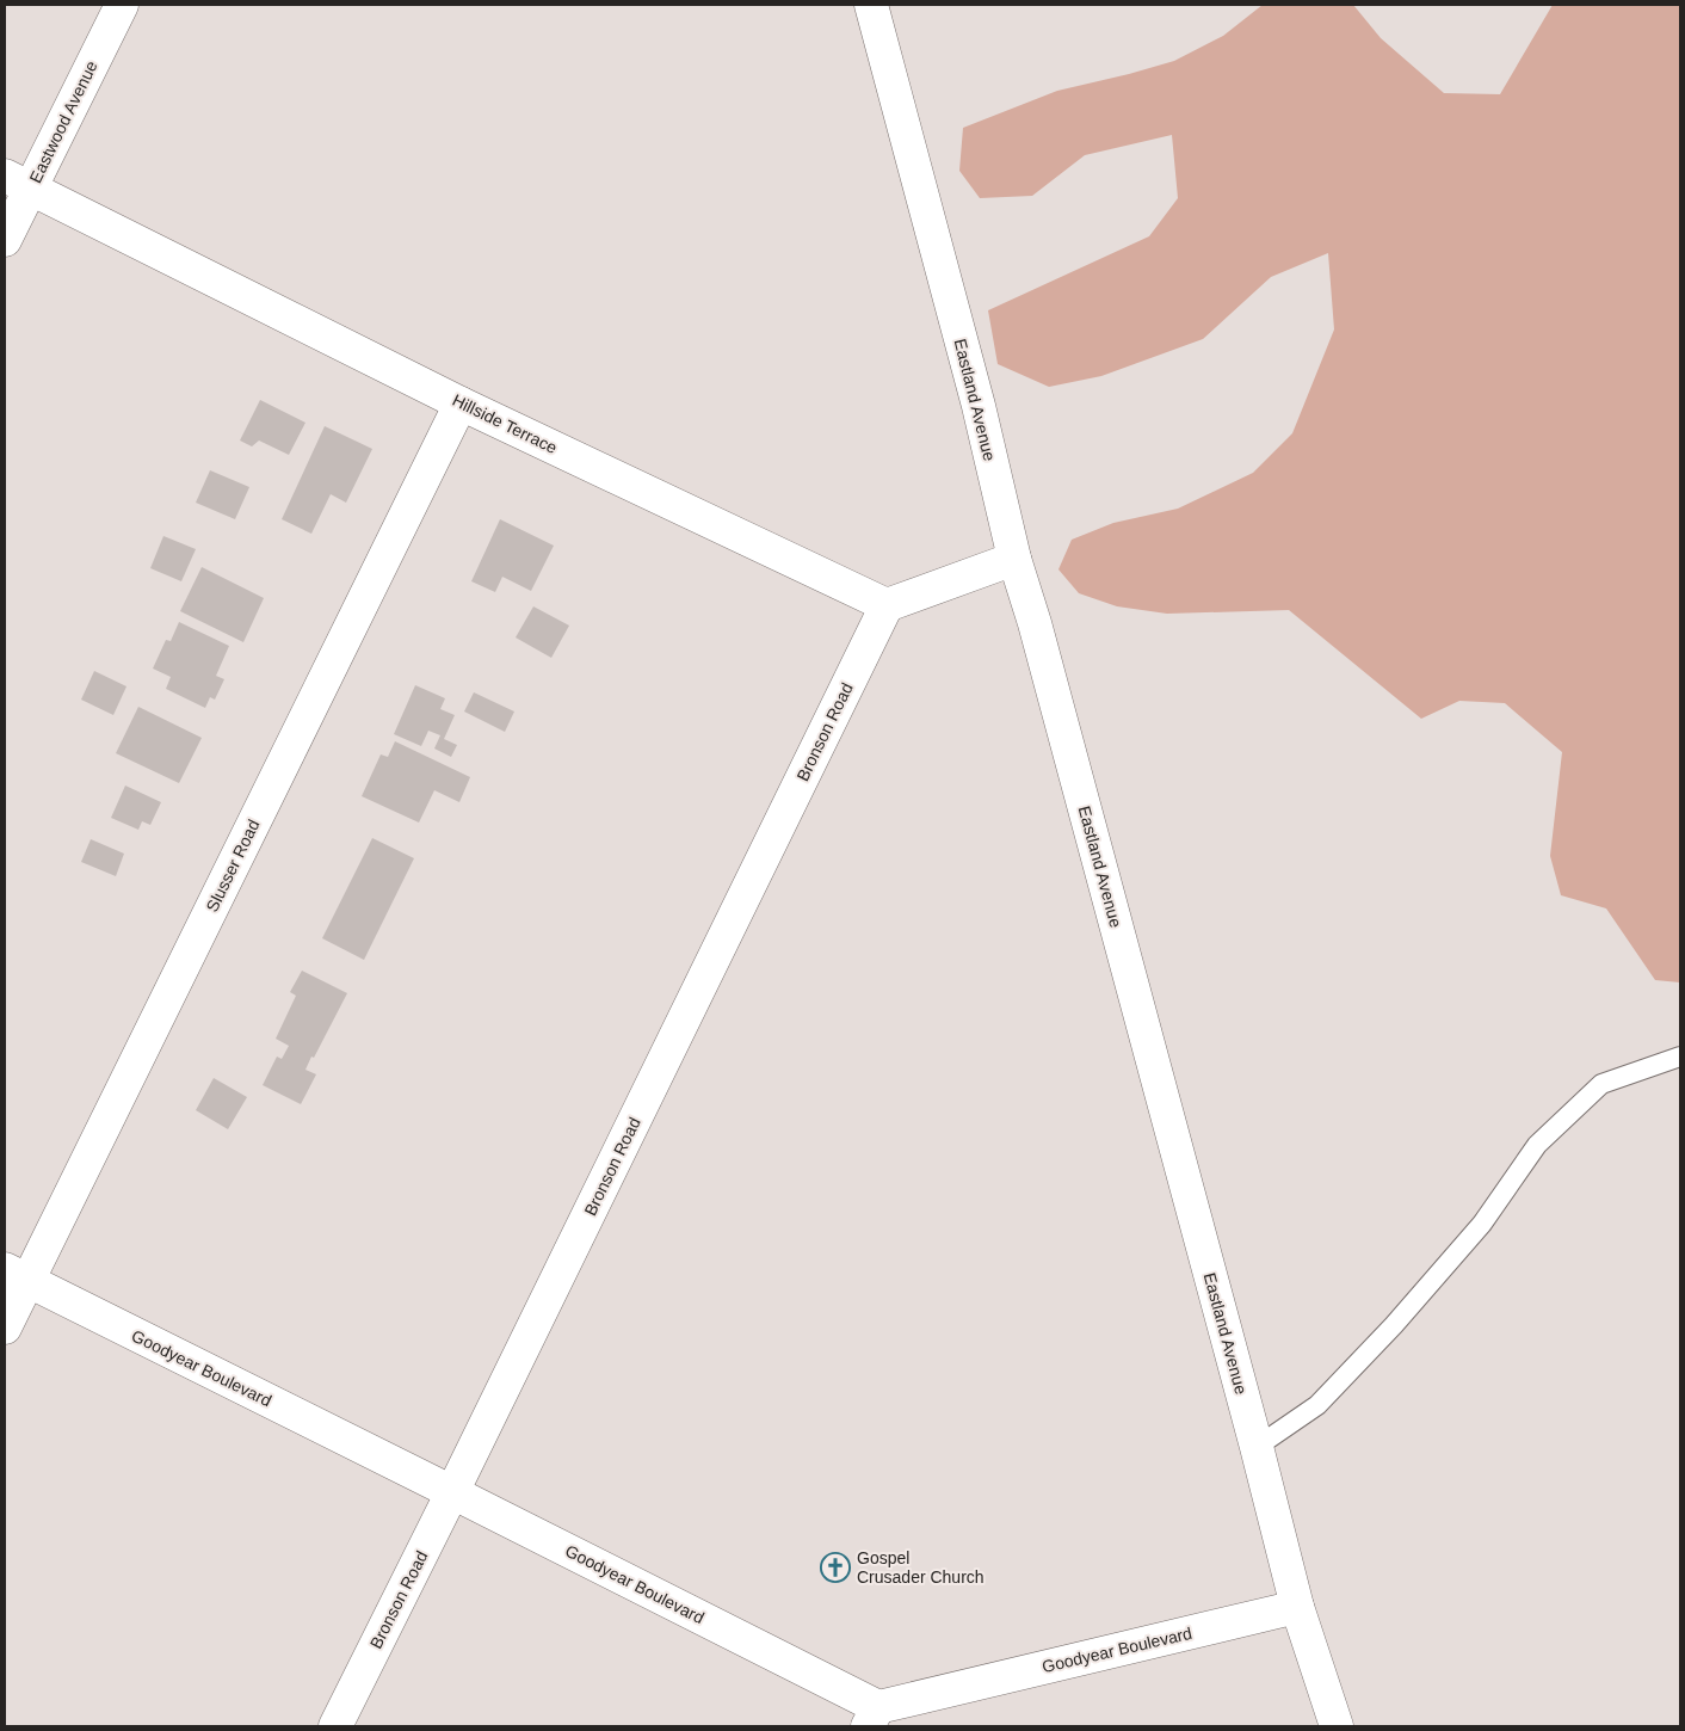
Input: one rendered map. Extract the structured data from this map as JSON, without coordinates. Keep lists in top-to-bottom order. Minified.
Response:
{"streets":{"street":["Eastwood Avenue","Eastland Avenue","Hillside Terrace","Bronson Road","Slusser Road","Goodyear Boulevard"]},"crossings":[["Eastwood Avenue","Hillside Terrace"],["Eastland Avenue","Goodyear Boulevard"],["Hillside Terrace","Bronson Road"],["Hillside Terrace","Slusser Road"],["Bronson Road","Goodyear Boulevard"],["Slusser Road","Goodyear Boulevard"]],"places":{"church":["Gospel Crusader Church"]}}
